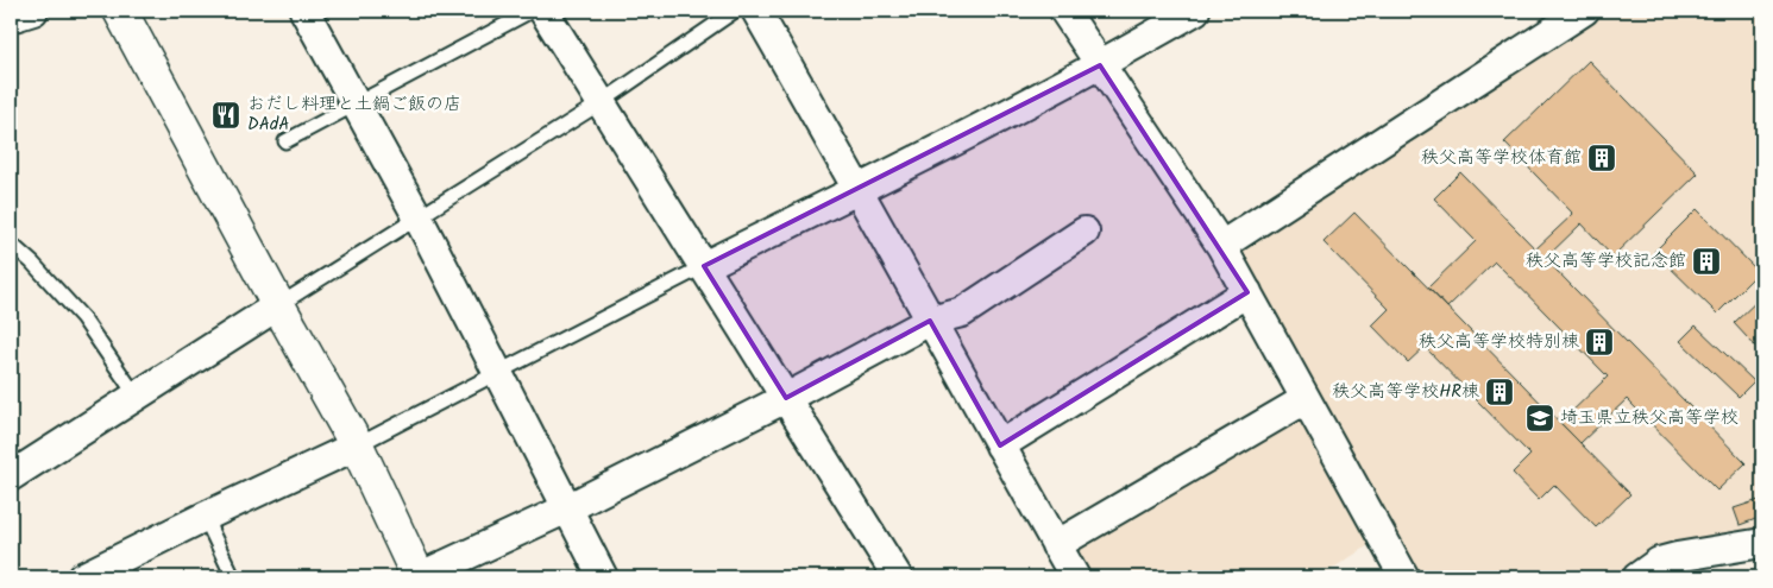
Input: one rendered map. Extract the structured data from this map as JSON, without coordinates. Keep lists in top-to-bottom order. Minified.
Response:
{"places":{"restaurant":["おだし料理と土鍋ご飯の店 DAdA"],"building":["秩父高等学校体育館","秩父高等学校記念館","秩父高等学校特別棟","秩父高等学校HR棟"],"school or university":["埼玉県立秩父高等学校"]}}
